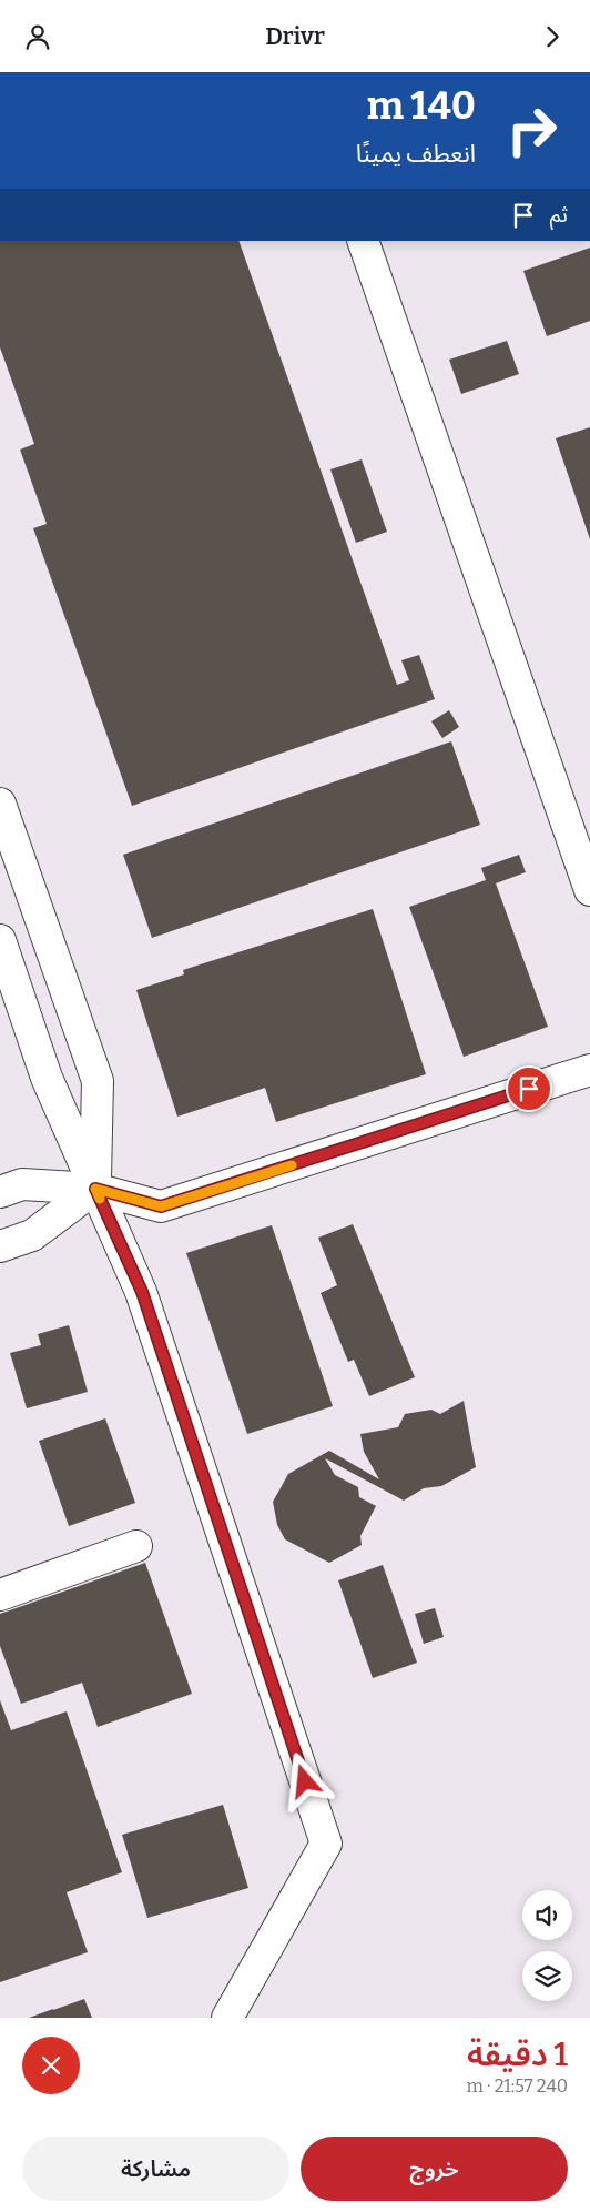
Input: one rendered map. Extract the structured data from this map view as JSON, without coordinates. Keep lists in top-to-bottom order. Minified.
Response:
{"page":{"header":"Drivr","turn":["140 m","انعطف يمينًا"],"then":"ثم","heading":["1 دقيقة","240 m · 21:57"],"buttons":["خروج","مشاركة"]}}
